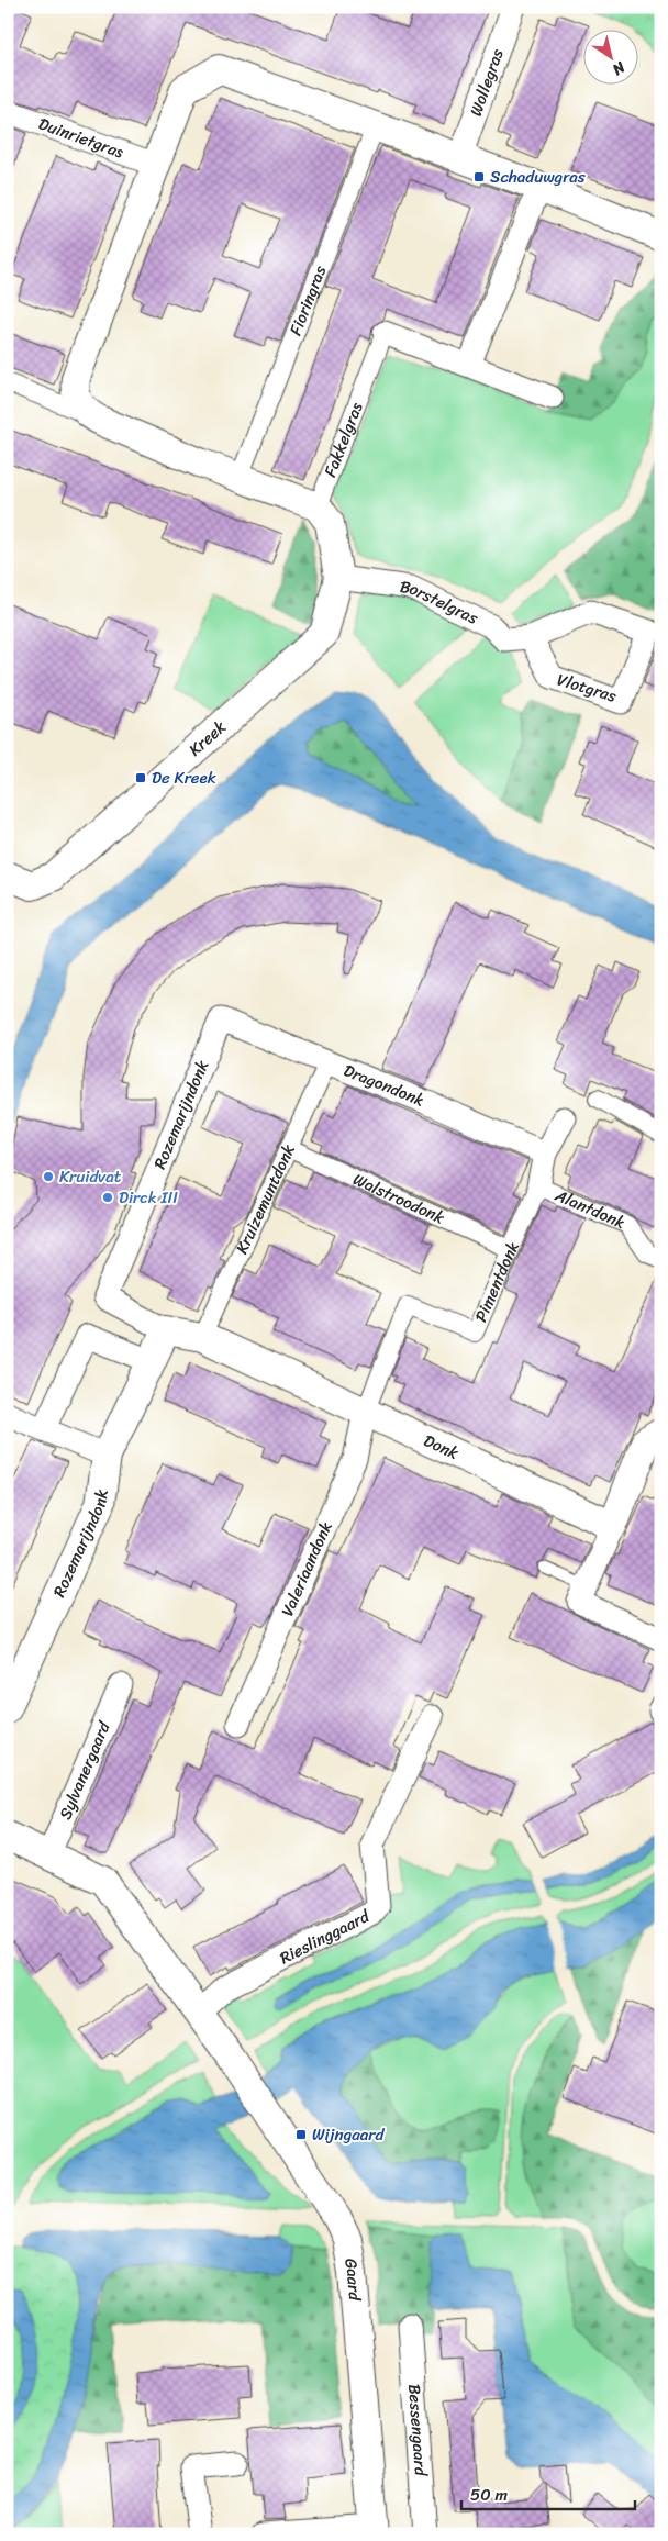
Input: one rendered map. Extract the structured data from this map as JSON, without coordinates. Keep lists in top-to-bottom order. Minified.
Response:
{"streets":{"street":["Wollegras","Duinrietgras","Fioringras","Fakkelgras","Borstelgras","Vlotgras","Kreek","Dragondonk","Rozemarijndonk","Walstroodonk","Kruizemuntdonk","Alantdonk","Pimentdonk","Donk","Valeriaandonk","Sylvanergaard","Rieslinggaard","Gaard","Bessengaard"]},"crossings":[["Borstelgras","Vlotgras"],["Borstelgras","Kreek"],["Dragondonk","Rozemarijndonk"],["Dragondonk","Kruizemuntdonk"],["Dragondonk","Pimentdonk"],["Rozemarijndonk","Donk"],["Walstroodonk","Kruizemuntdonk"],["Walstroodonk","Pimentdonk"],["Kruizemuntdonk","Donk"],["Alantdonk","Pimentdonk"],["Pimentdonk","Donk"],["Pimentdonk","Valeriaandonk"],["Donk","Valeriaandonk"],["Rieslinggaard","Gaard"]],"places":{"transit":["Schaduwgras","De Kreek","Wijngaard"],"other":["Kruidvat","Dirck III"]},"scale_bar":"50 m","north":"bottom right"}
